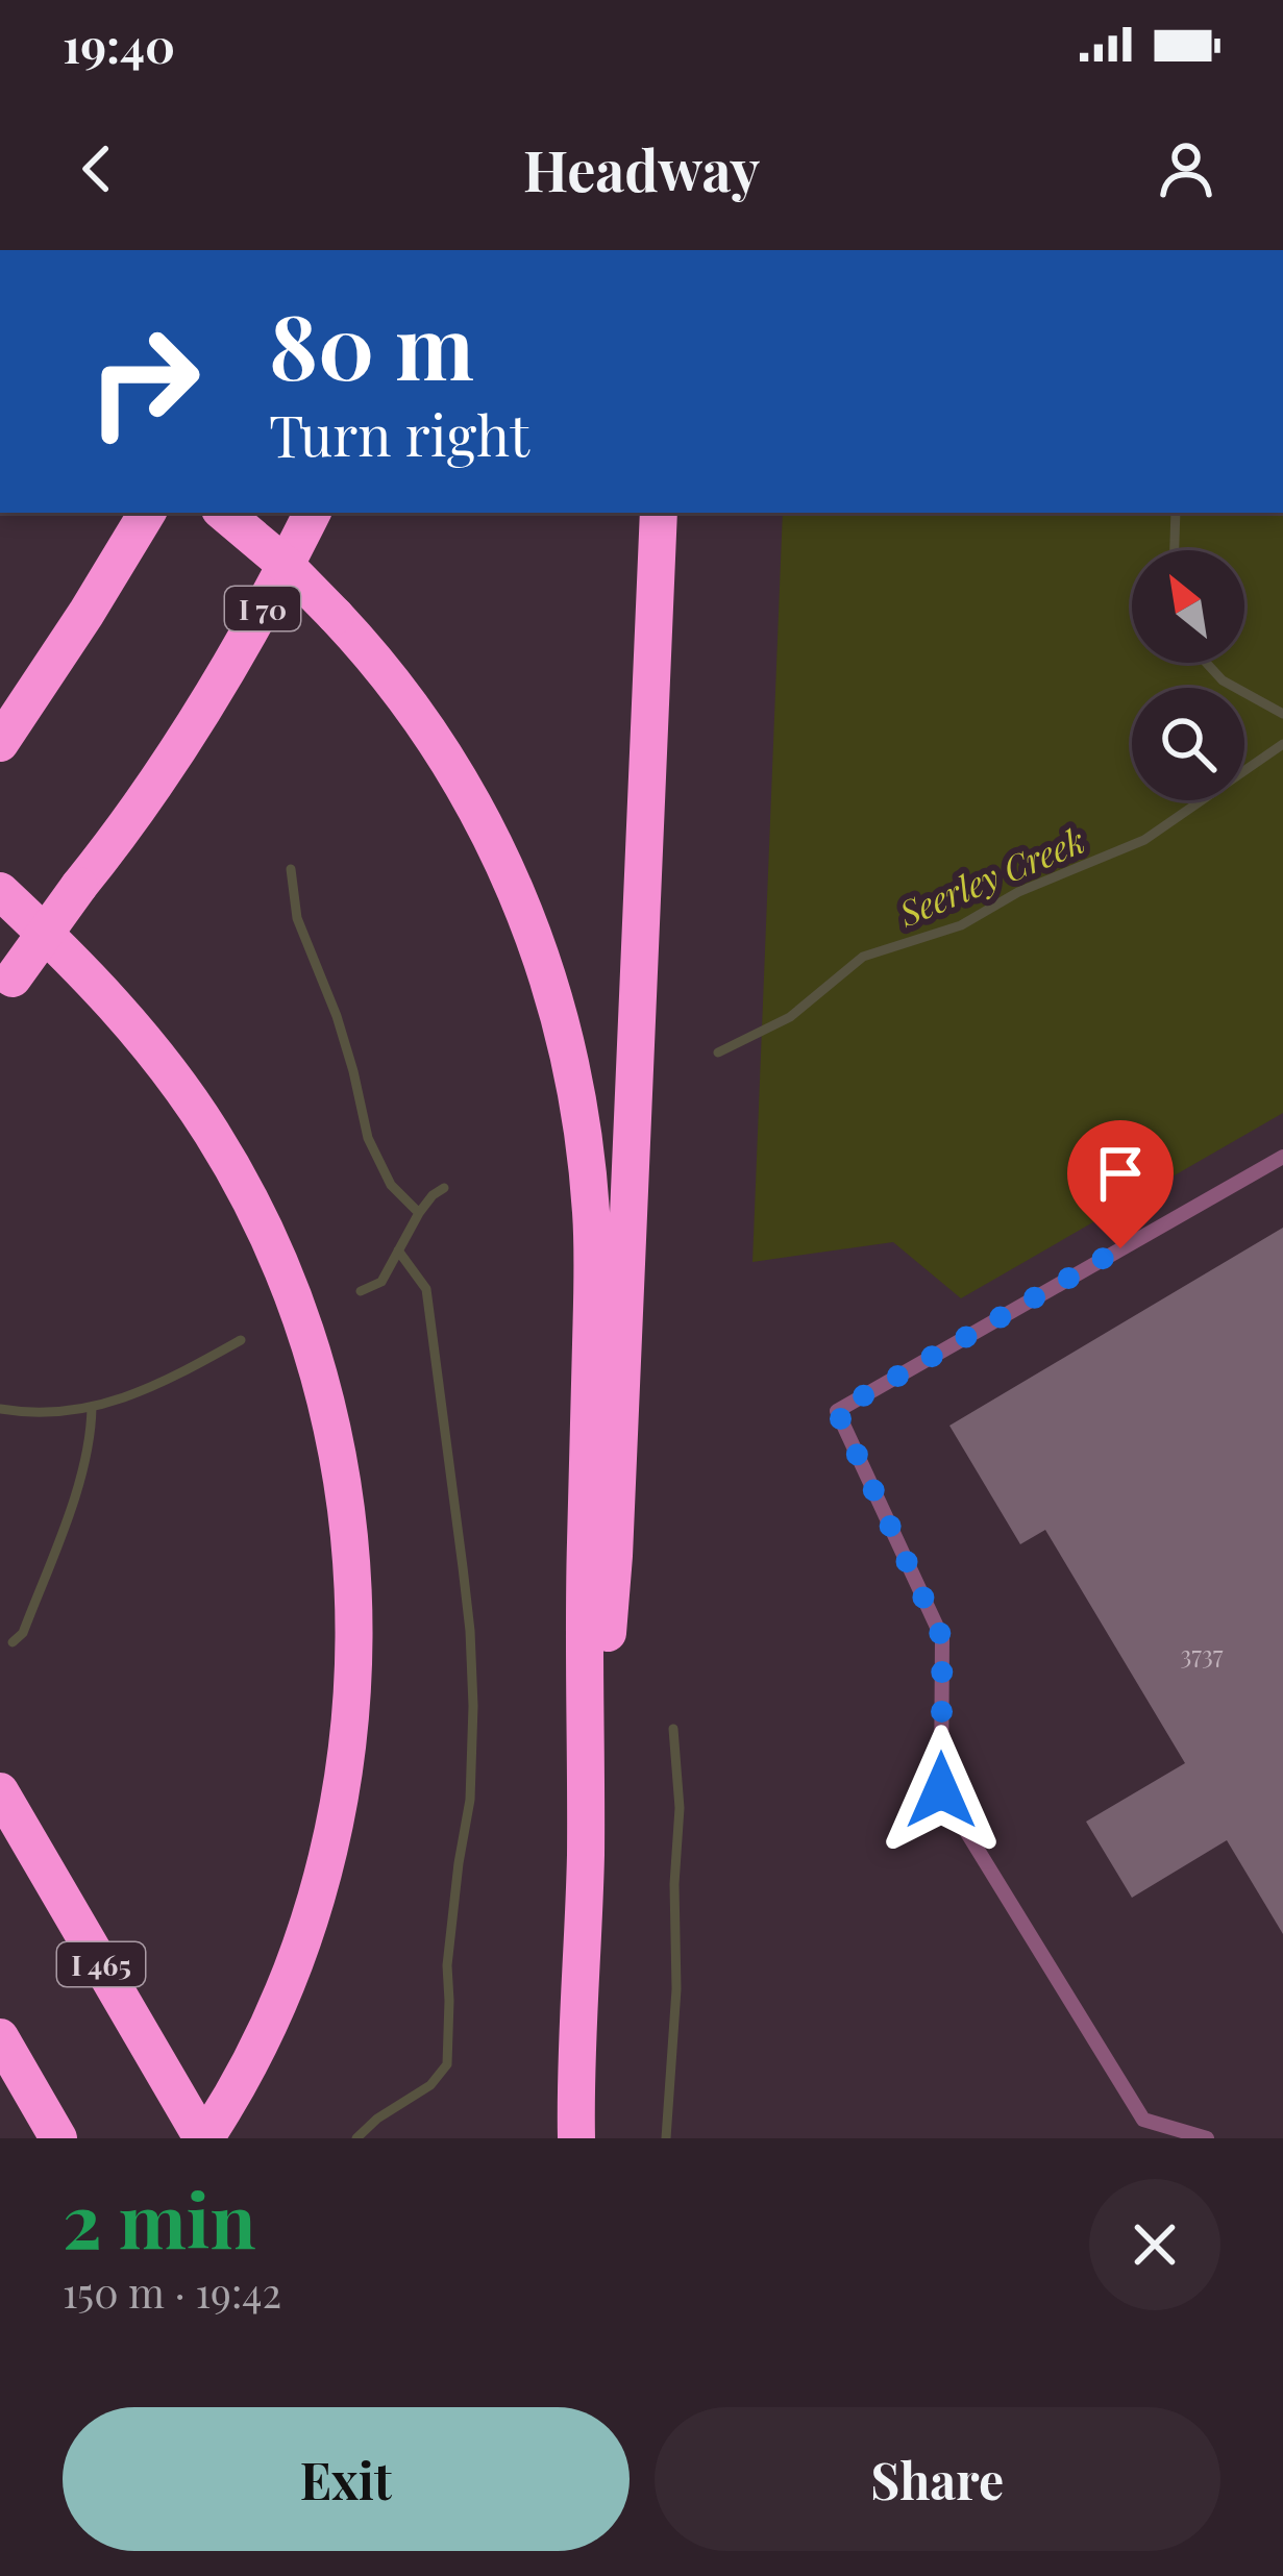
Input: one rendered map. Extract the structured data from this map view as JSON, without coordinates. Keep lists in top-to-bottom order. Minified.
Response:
{"streets":{"highway":["I 70","I 465"]},"water":["Seerley Creek"],"house_numbers":["3737"],"north":"top left","page":{"status":"19:40","header":"Headway","turn":["80 m","Turn right"],"heading":["2 min","150 m · 19:42"],"buttons":["Exit","Share"]}}
